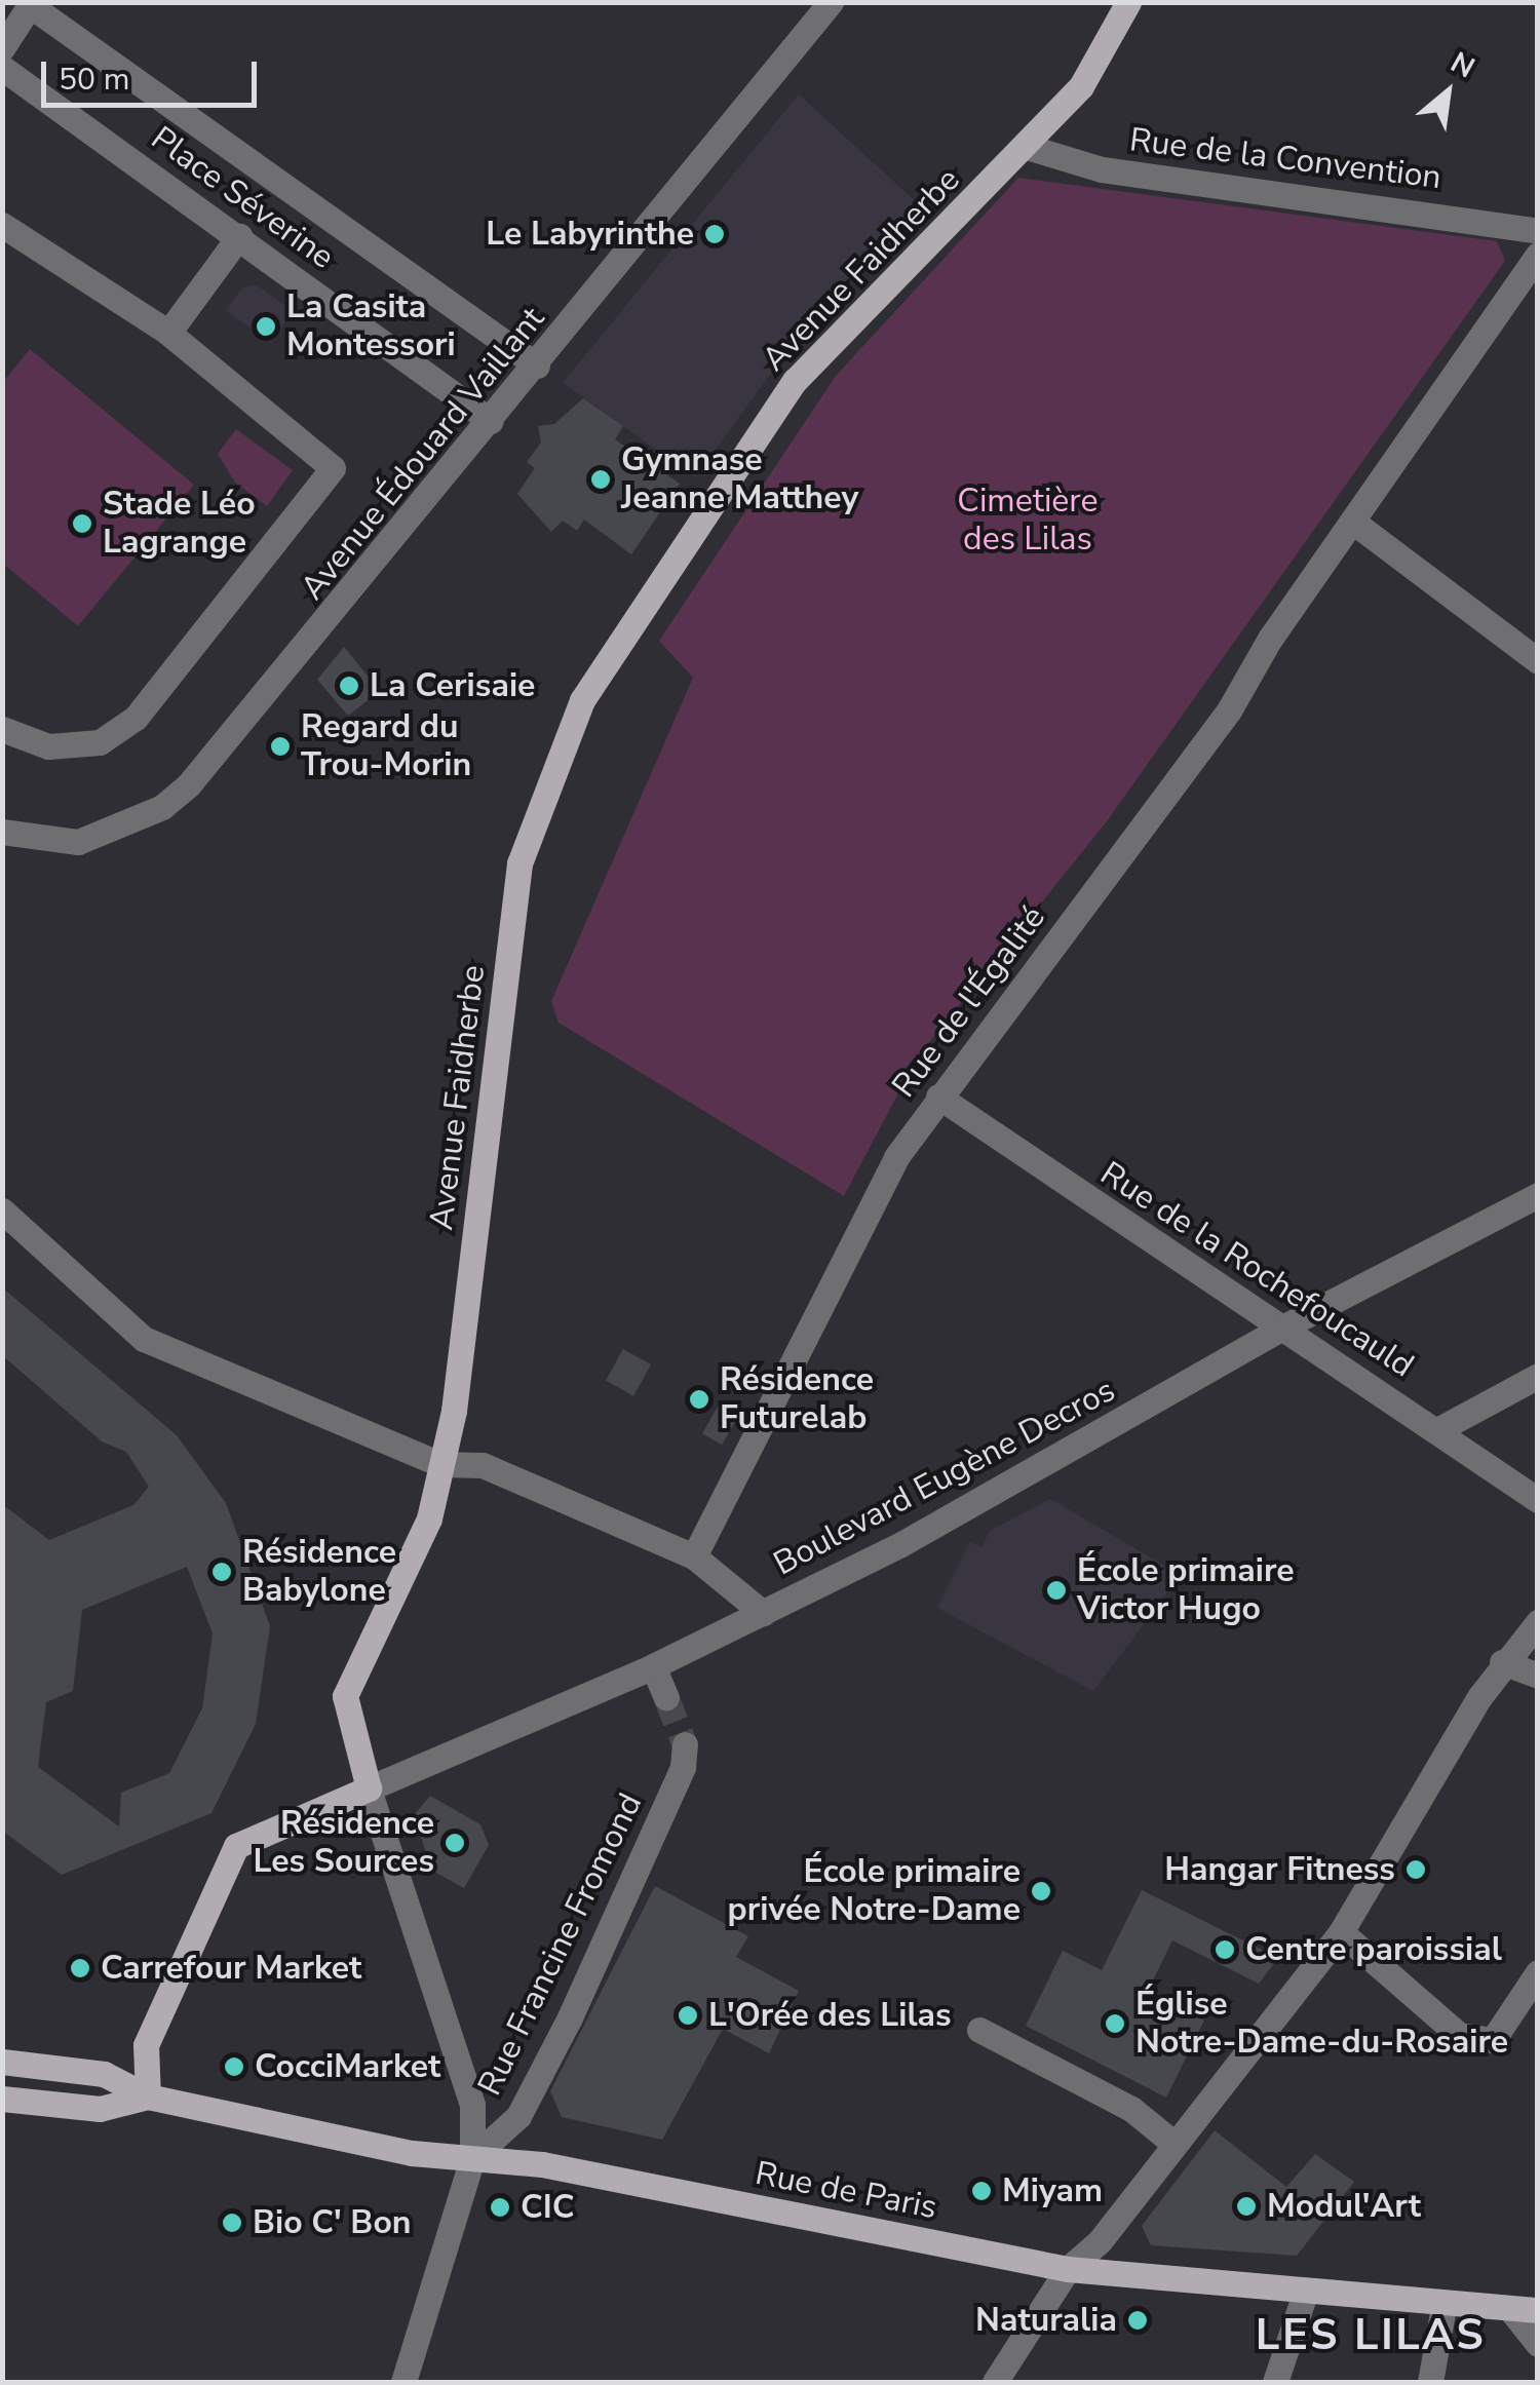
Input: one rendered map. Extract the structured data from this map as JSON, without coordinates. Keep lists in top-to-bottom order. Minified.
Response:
{"streets":{"main road":["Avenue Faidherbe","Rue de Paris"],"street":["Rue de la Convention","Place Séverine","Avenue Édouard Vaillant","Rue de l'Égalité","Rue de la Rochefoucauld","Boulevard Eugène Decros","Rue Francine Fromond"]},"crossings":[["Rue de la Convention","Avenue Faidherbe"],["Place Séverine","Avenue Édouard Vaillant"],["Avenue Faidherbe","Boulevard Eugène Decros"],["Rue de l'Égalité","Rue de la Rochefoucauld"],["Rue de la Rochefoucauld","Boulevard Eugène Decros"],["Rue Francine Fromond","Rue de Paris"]],"districts":["LES LILAS"],"parks":["Cimetière des Lilas"],"places":["Le Labyrinthe","La Casita Montessori","Gymnase Jeanne Matthey","Stade Léo Lagrange","La Cerisaie","Regard du Trou-Morin","Résidence Futurelab","Résidence Babylone","École primaire Victor Hugo","Résidence Les Sources","Hangar Fitness","École primaire privée Notre-Dame","Centre paroissial","Carrefour Market","L'Orée des Lilas","Église Notre-Dame-du-Rosaire","CocciMarket","Miyam","Modul'Art","CIC","Bio C' Bon","Naturalia"],"scale_bar":"50 m","north":"top right"}
